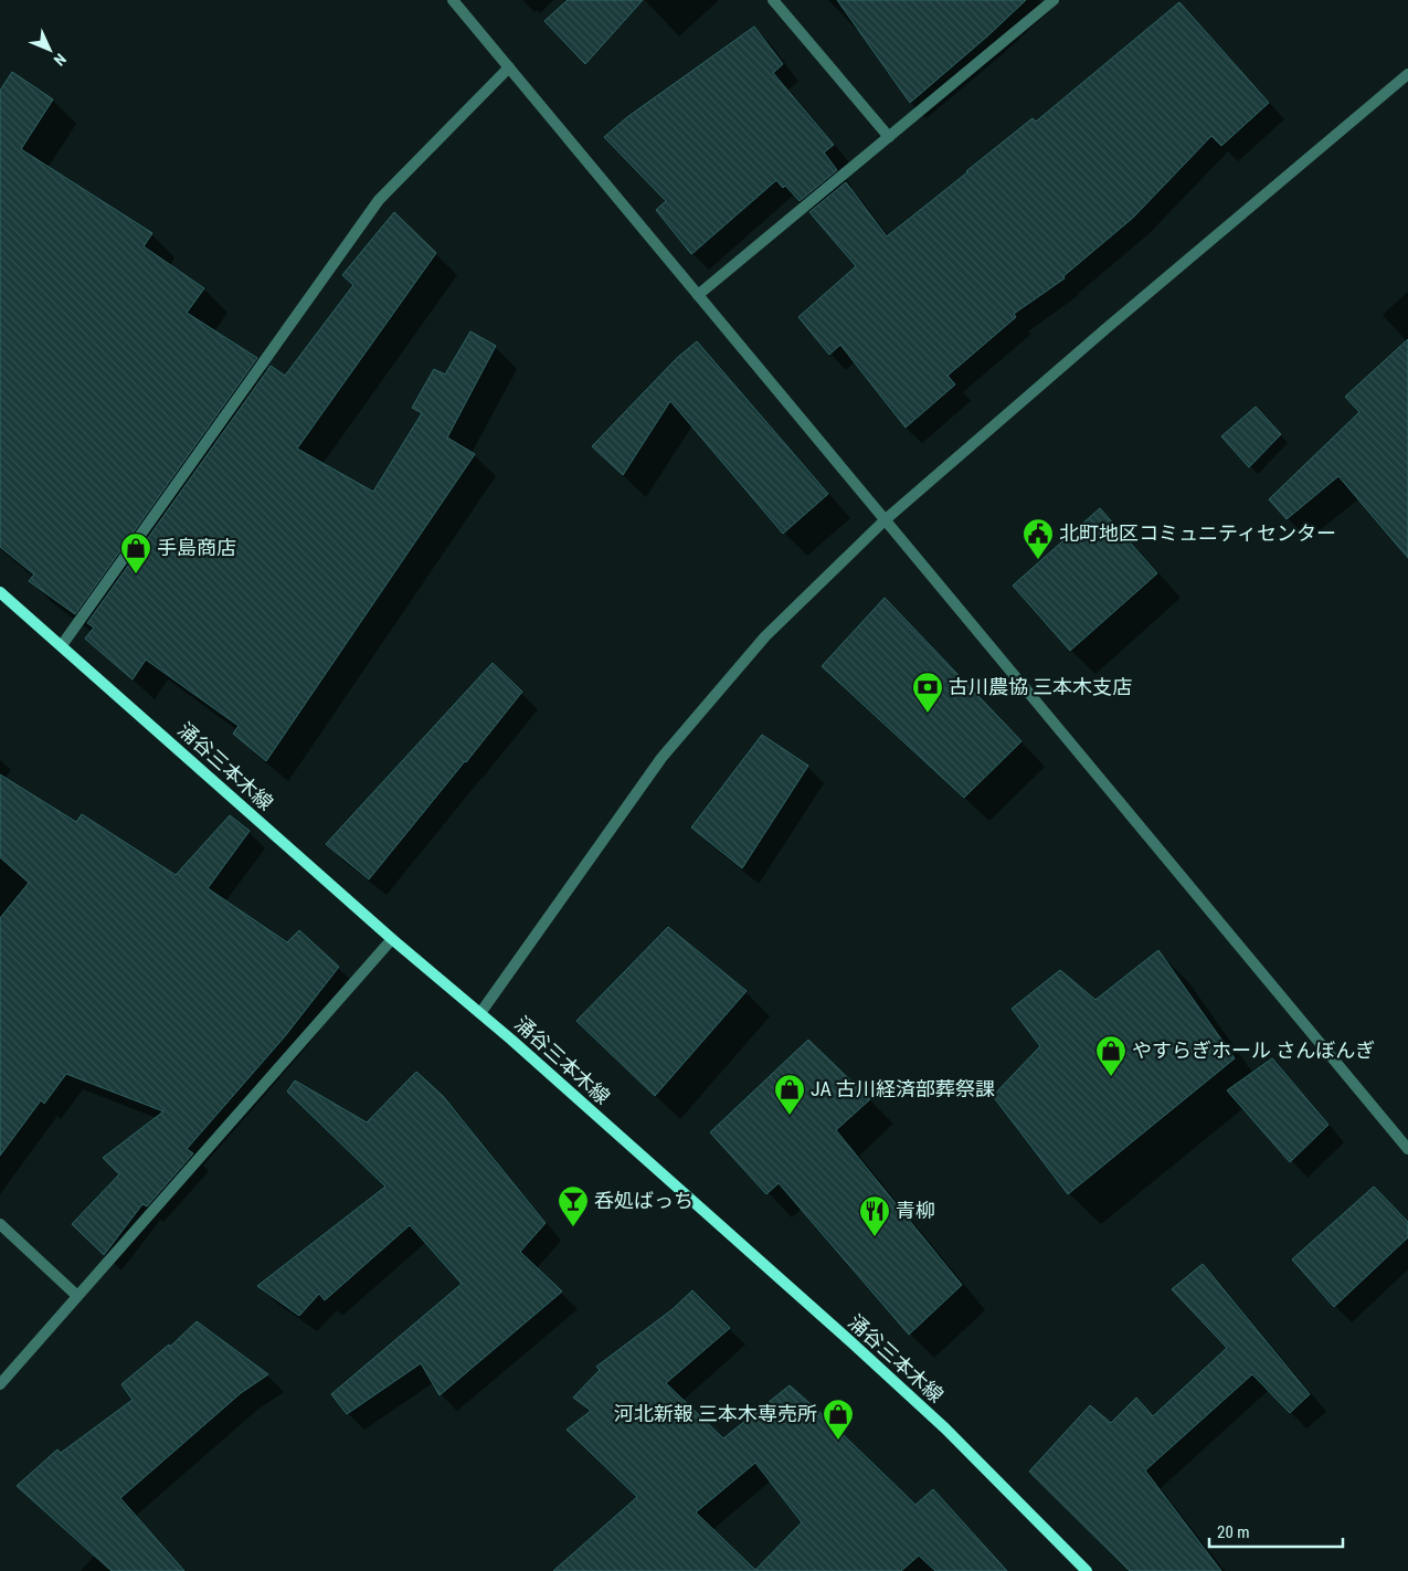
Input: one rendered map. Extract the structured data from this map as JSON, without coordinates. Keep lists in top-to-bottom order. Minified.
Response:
{"streets":{"main road":["涌谷三本木線"]},"places":{"public building":["北町地区コミュニティセンター"],"shop":["手島商店","やすらぎホール さんぼんぎ","JA 古川経済部葬祭課","河北新報 三本木専売所"],"bank":["古川農協 三本木支店"],"bar":["呑処ばっち"],"restaurant":["青柳"]},"scale_bar":"20 m","north":"bottom right"}
